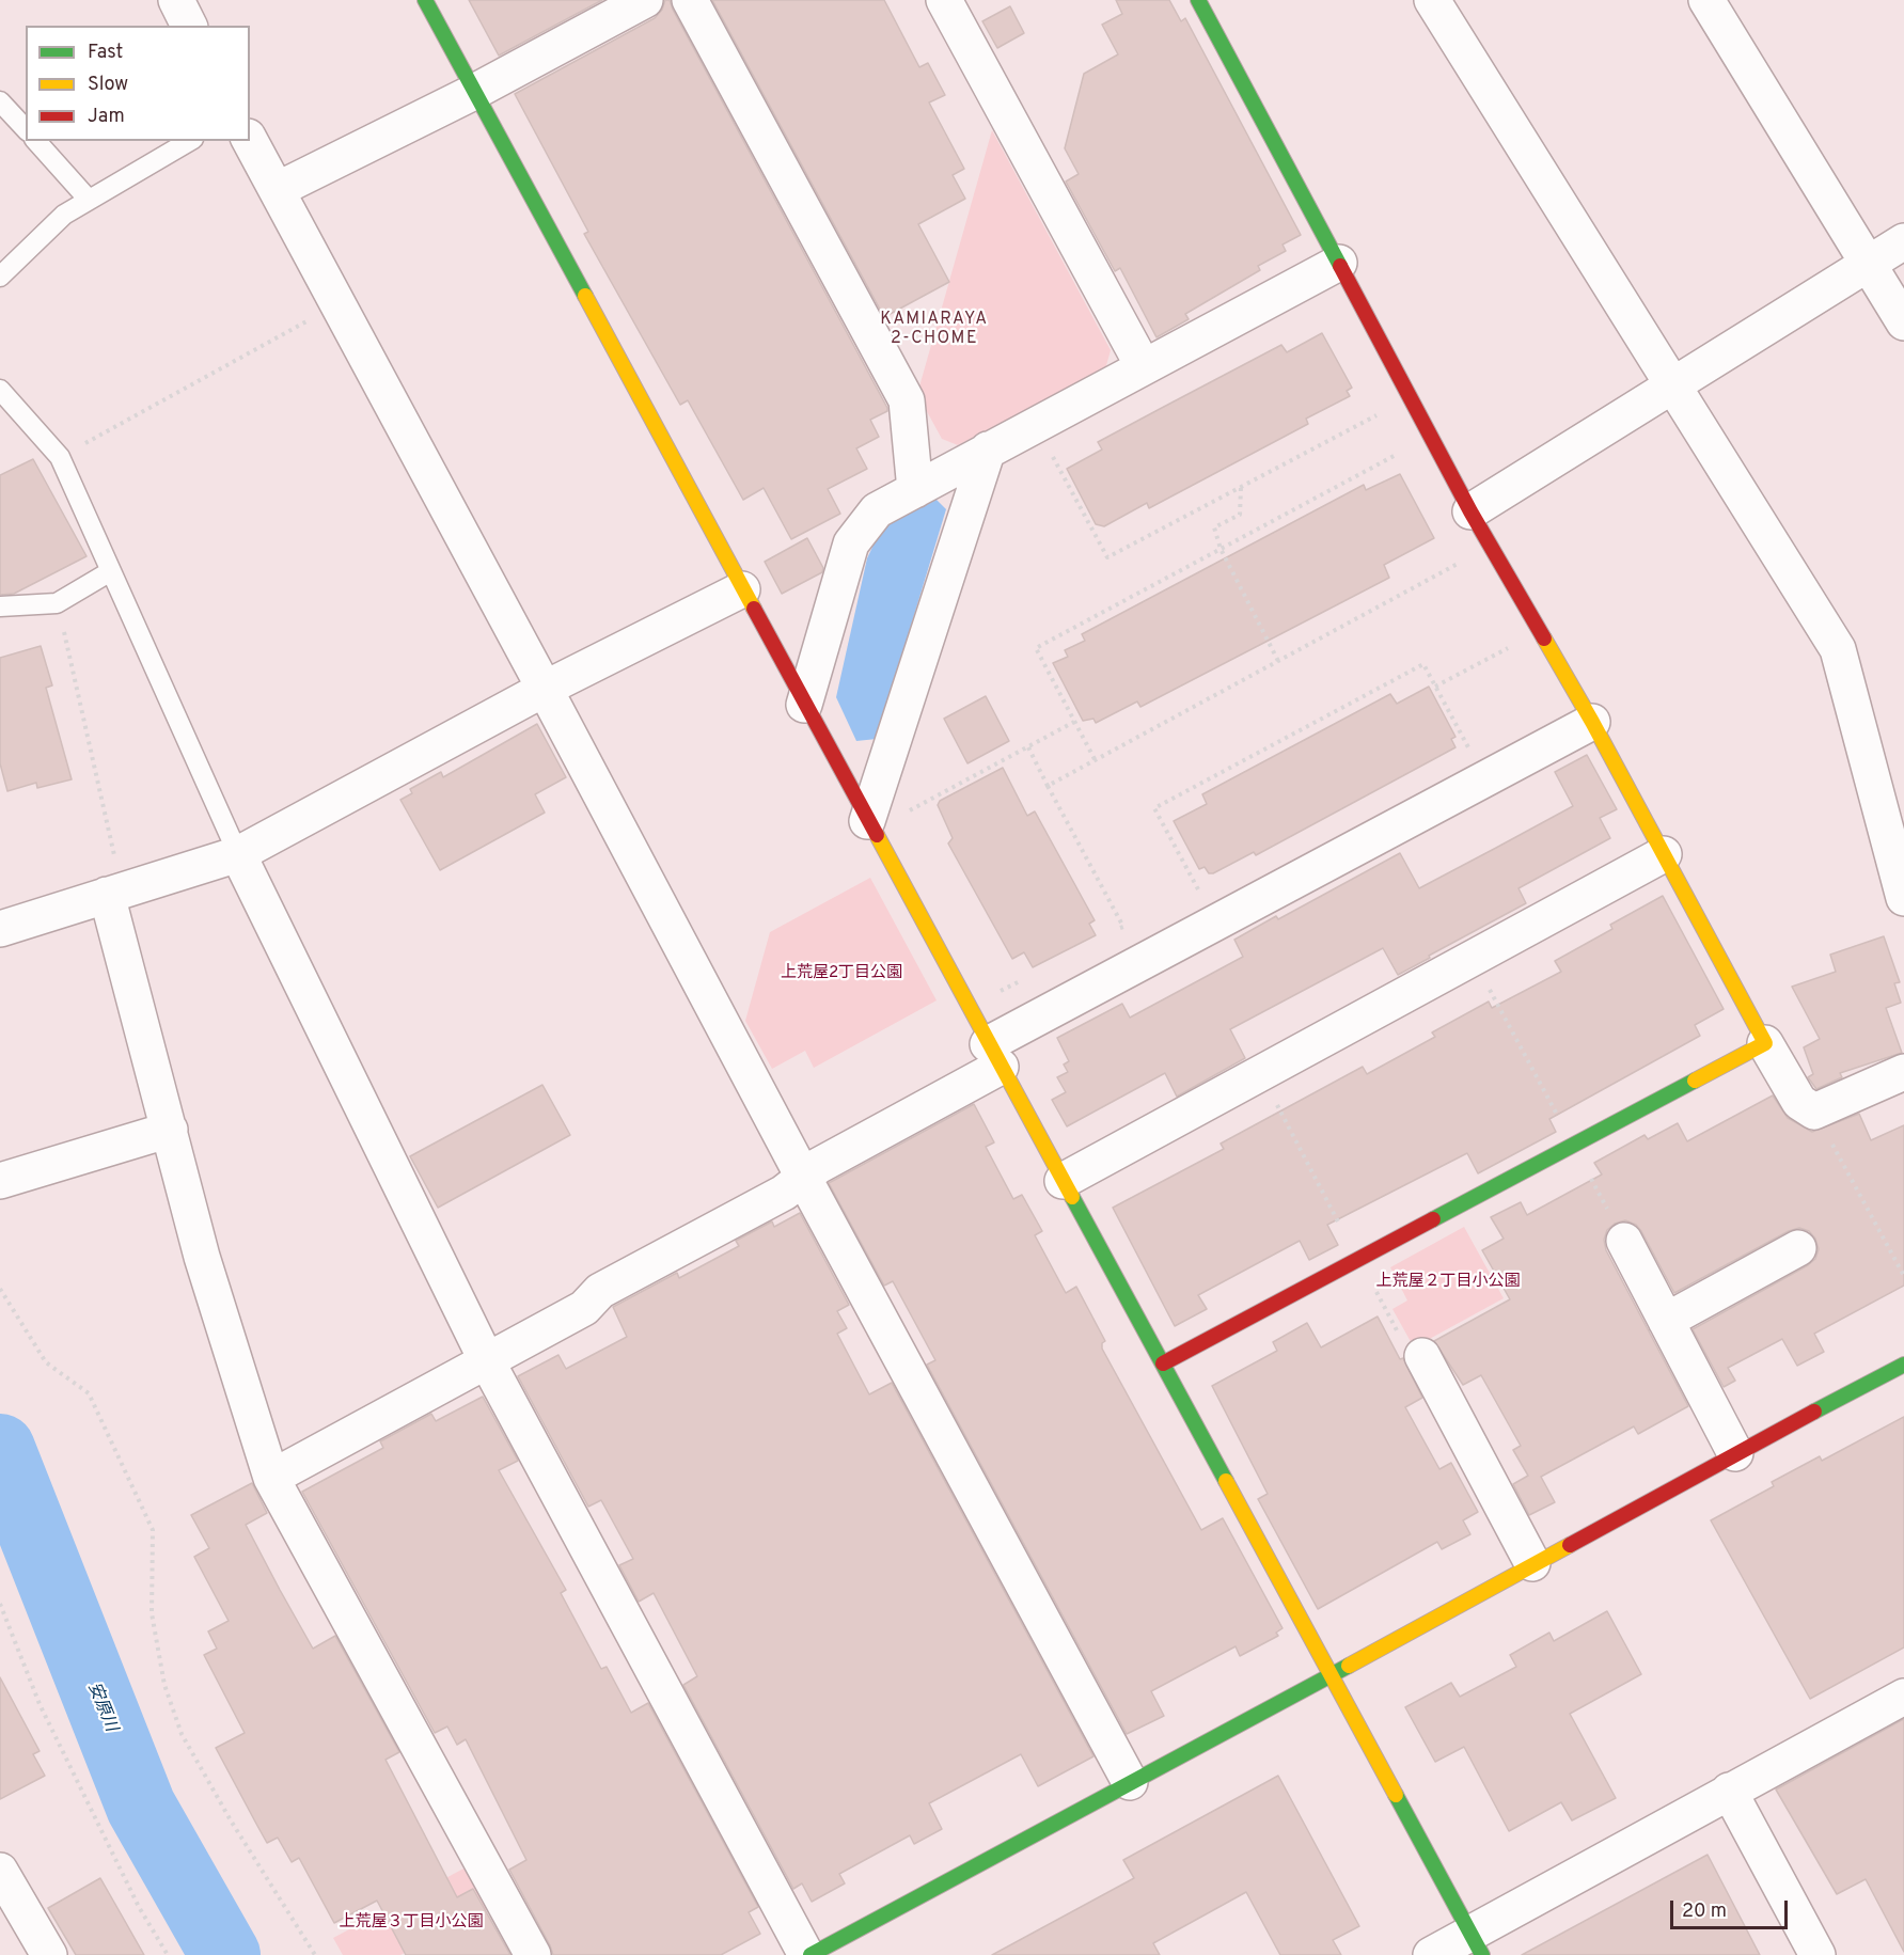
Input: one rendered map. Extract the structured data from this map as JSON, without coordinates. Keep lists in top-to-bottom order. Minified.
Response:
{"districts":["KAMIARAYA 2-CHOME"],"water":["安原川"],"parks":["上荒屋2丁目公園","上荒屋２丁目小公園","上荒屋３丁目小公園"],"legend":["Fast","Slow","Jam"],"scale_bar":"20 m"}
